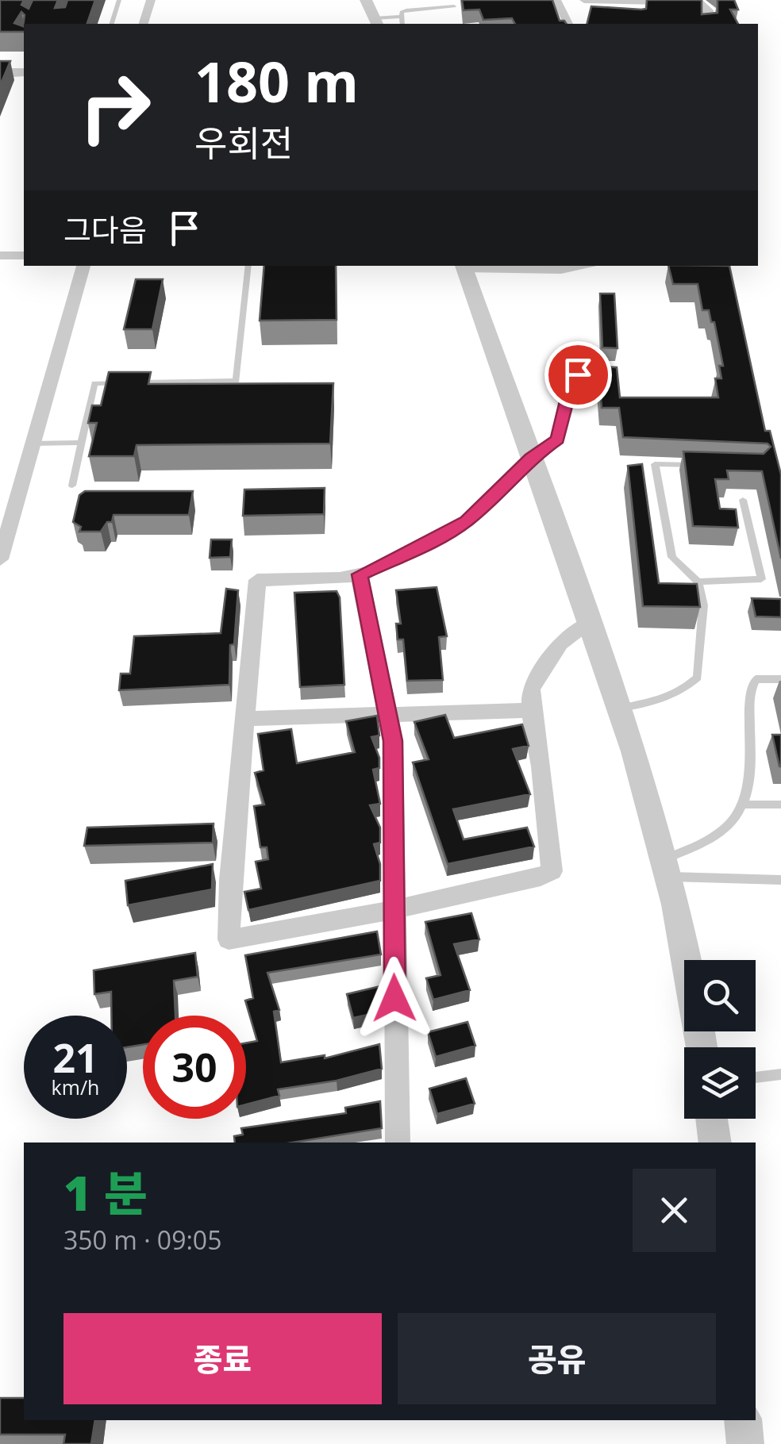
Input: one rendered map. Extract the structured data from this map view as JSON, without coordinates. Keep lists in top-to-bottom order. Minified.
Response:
{"page":{"turn":["180 m","우회전"],"then":"그다음","speed":"21 km/h","limit":"30","heading":["1 분","350 m · 09:05"],"buttons":["종료","공유"]}}
